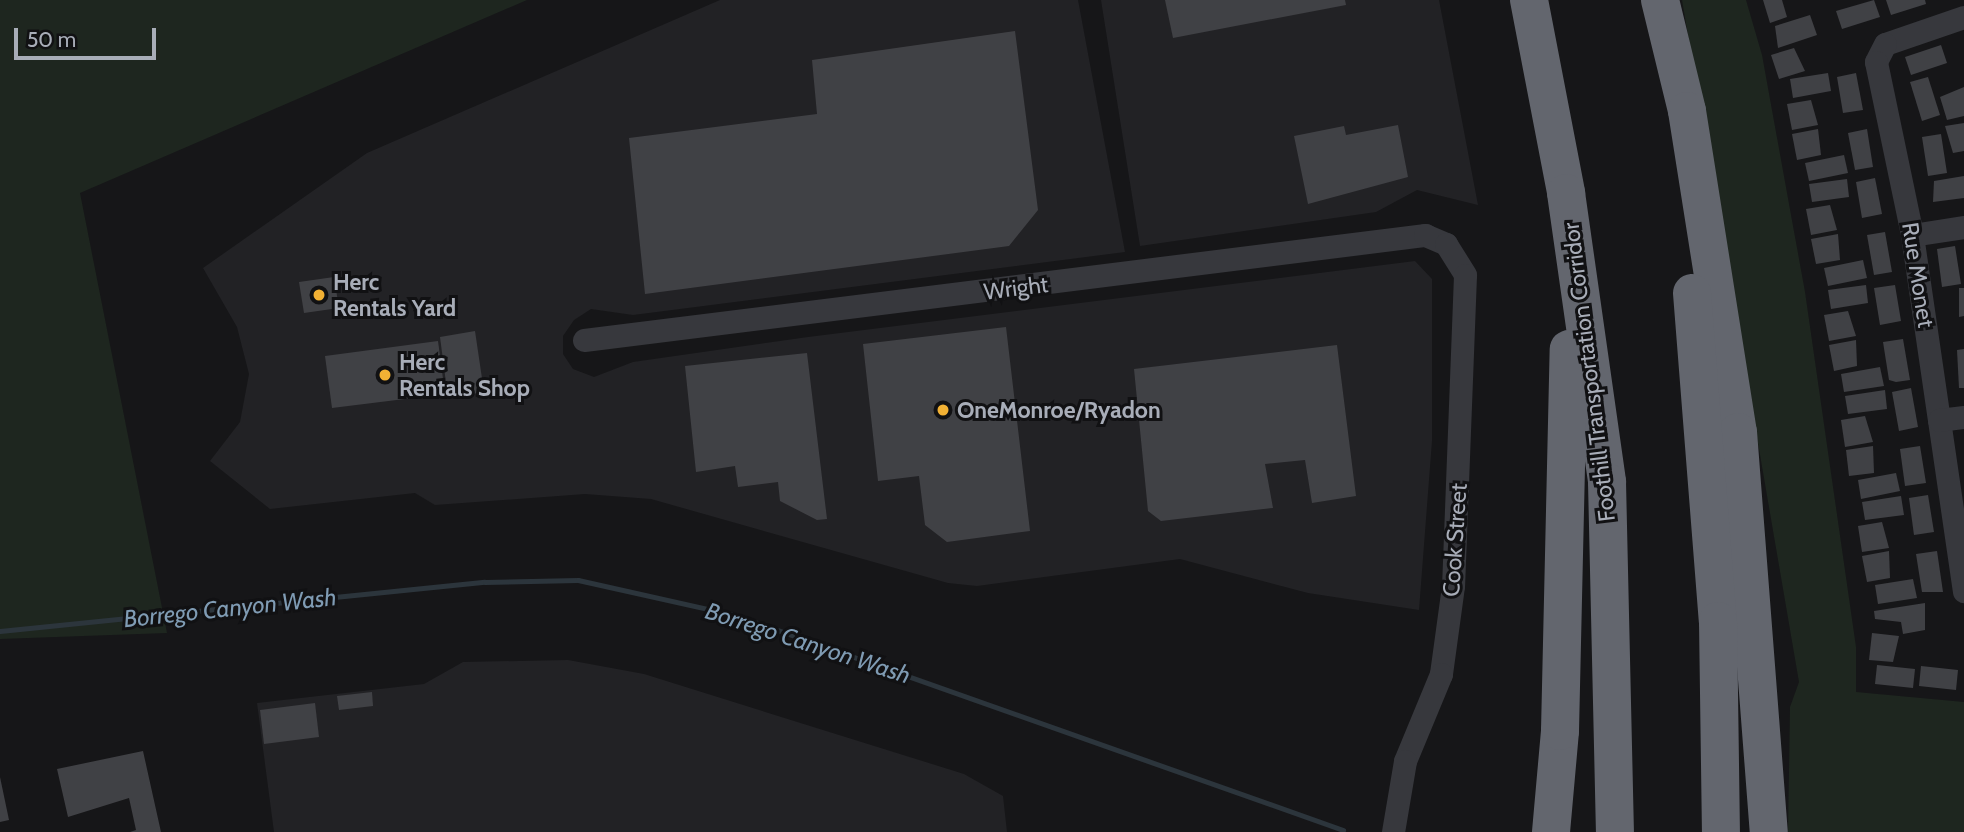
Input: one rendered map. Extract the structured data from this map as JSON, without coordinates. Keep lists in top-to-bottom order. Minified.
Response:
{"streets":{"highway":["Foothill Transportation Corridor"],"street":["Rue Monet","Wright","Cook Street"]},"crossings":[["Wright","Cook Street"]],"water":["Borrego Canyon Wash"],"places":["Herc Rentals Yard","Herc Rentals Shop","OneMonroe/Ryadon"],"scale_bar":"50 m"}
